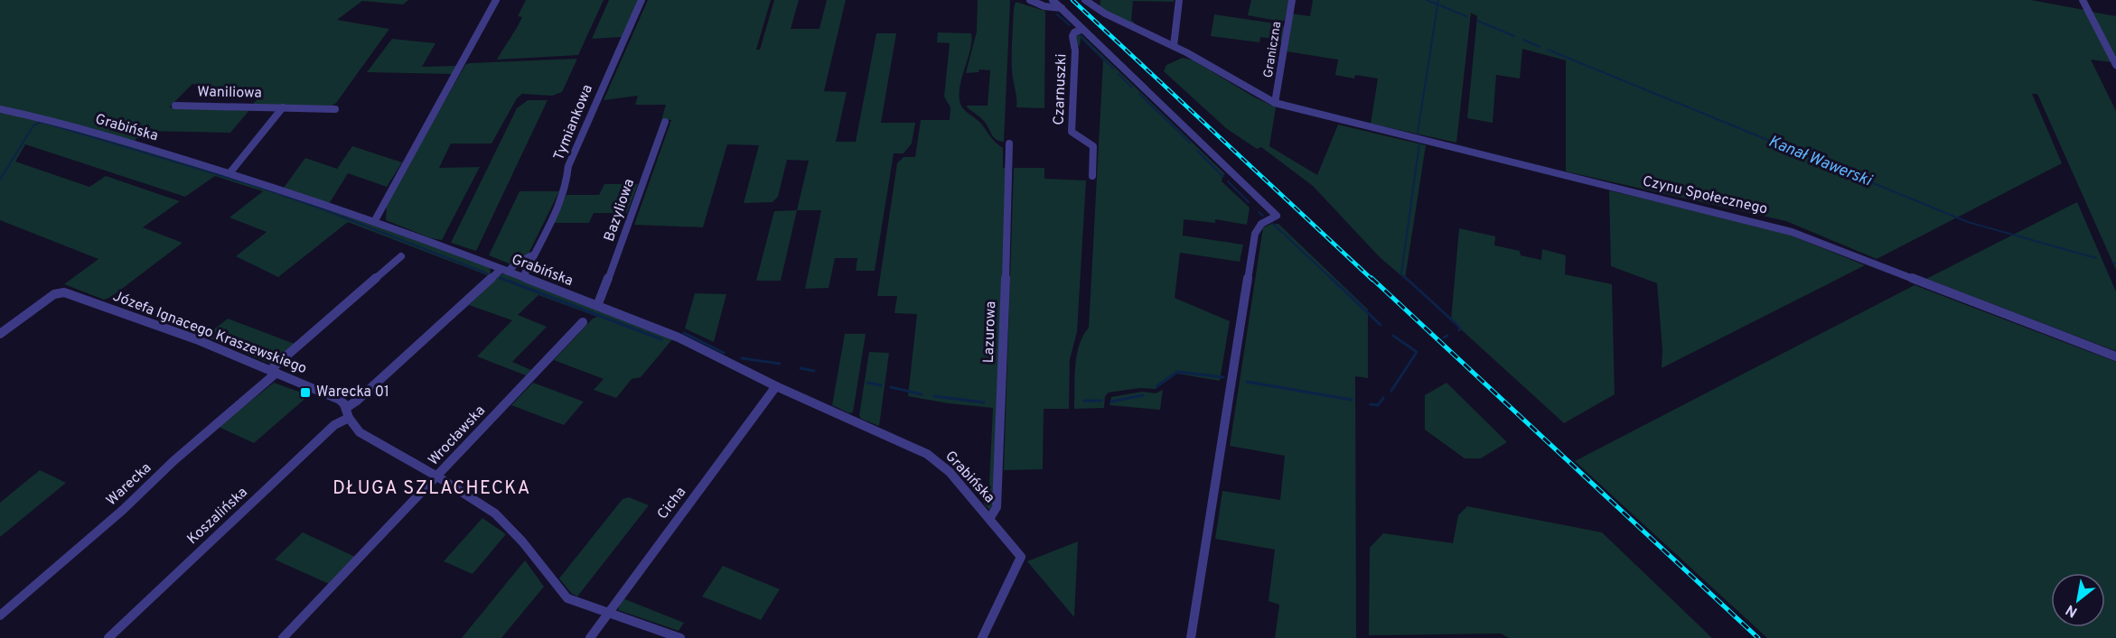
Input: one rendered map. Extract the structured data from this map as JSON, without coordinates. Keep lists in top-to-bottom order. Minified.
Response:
{"streets":{"street":["Graniczna","Czarnuszki","Waniliowa","Tymiankowa","Grabińska","Czynu Społecznego","Bazyliowa","Lazurowa","Józefa Ignacego Kraszewskiego","Wrocławska","Warecka","Cicha","Koszalińska"]},"crossings":[["Graniczna","Czynu Społecznego"],["Waniliowa","Grabińska"],["Tymiankowa","Grabińska"],["Grabińska","Bazyliowa"],["Grabińska","Lazurowa"],["Grabińska","Cicha"],["Józefa Ignacego Kraszewskiego","Warecka"]],"districts":["DŁUGA SZLACHECKA"],"water":["Kanał Wawerski"],"places":{"transit":["Warecka 01"]},"north":"bottom left"}
